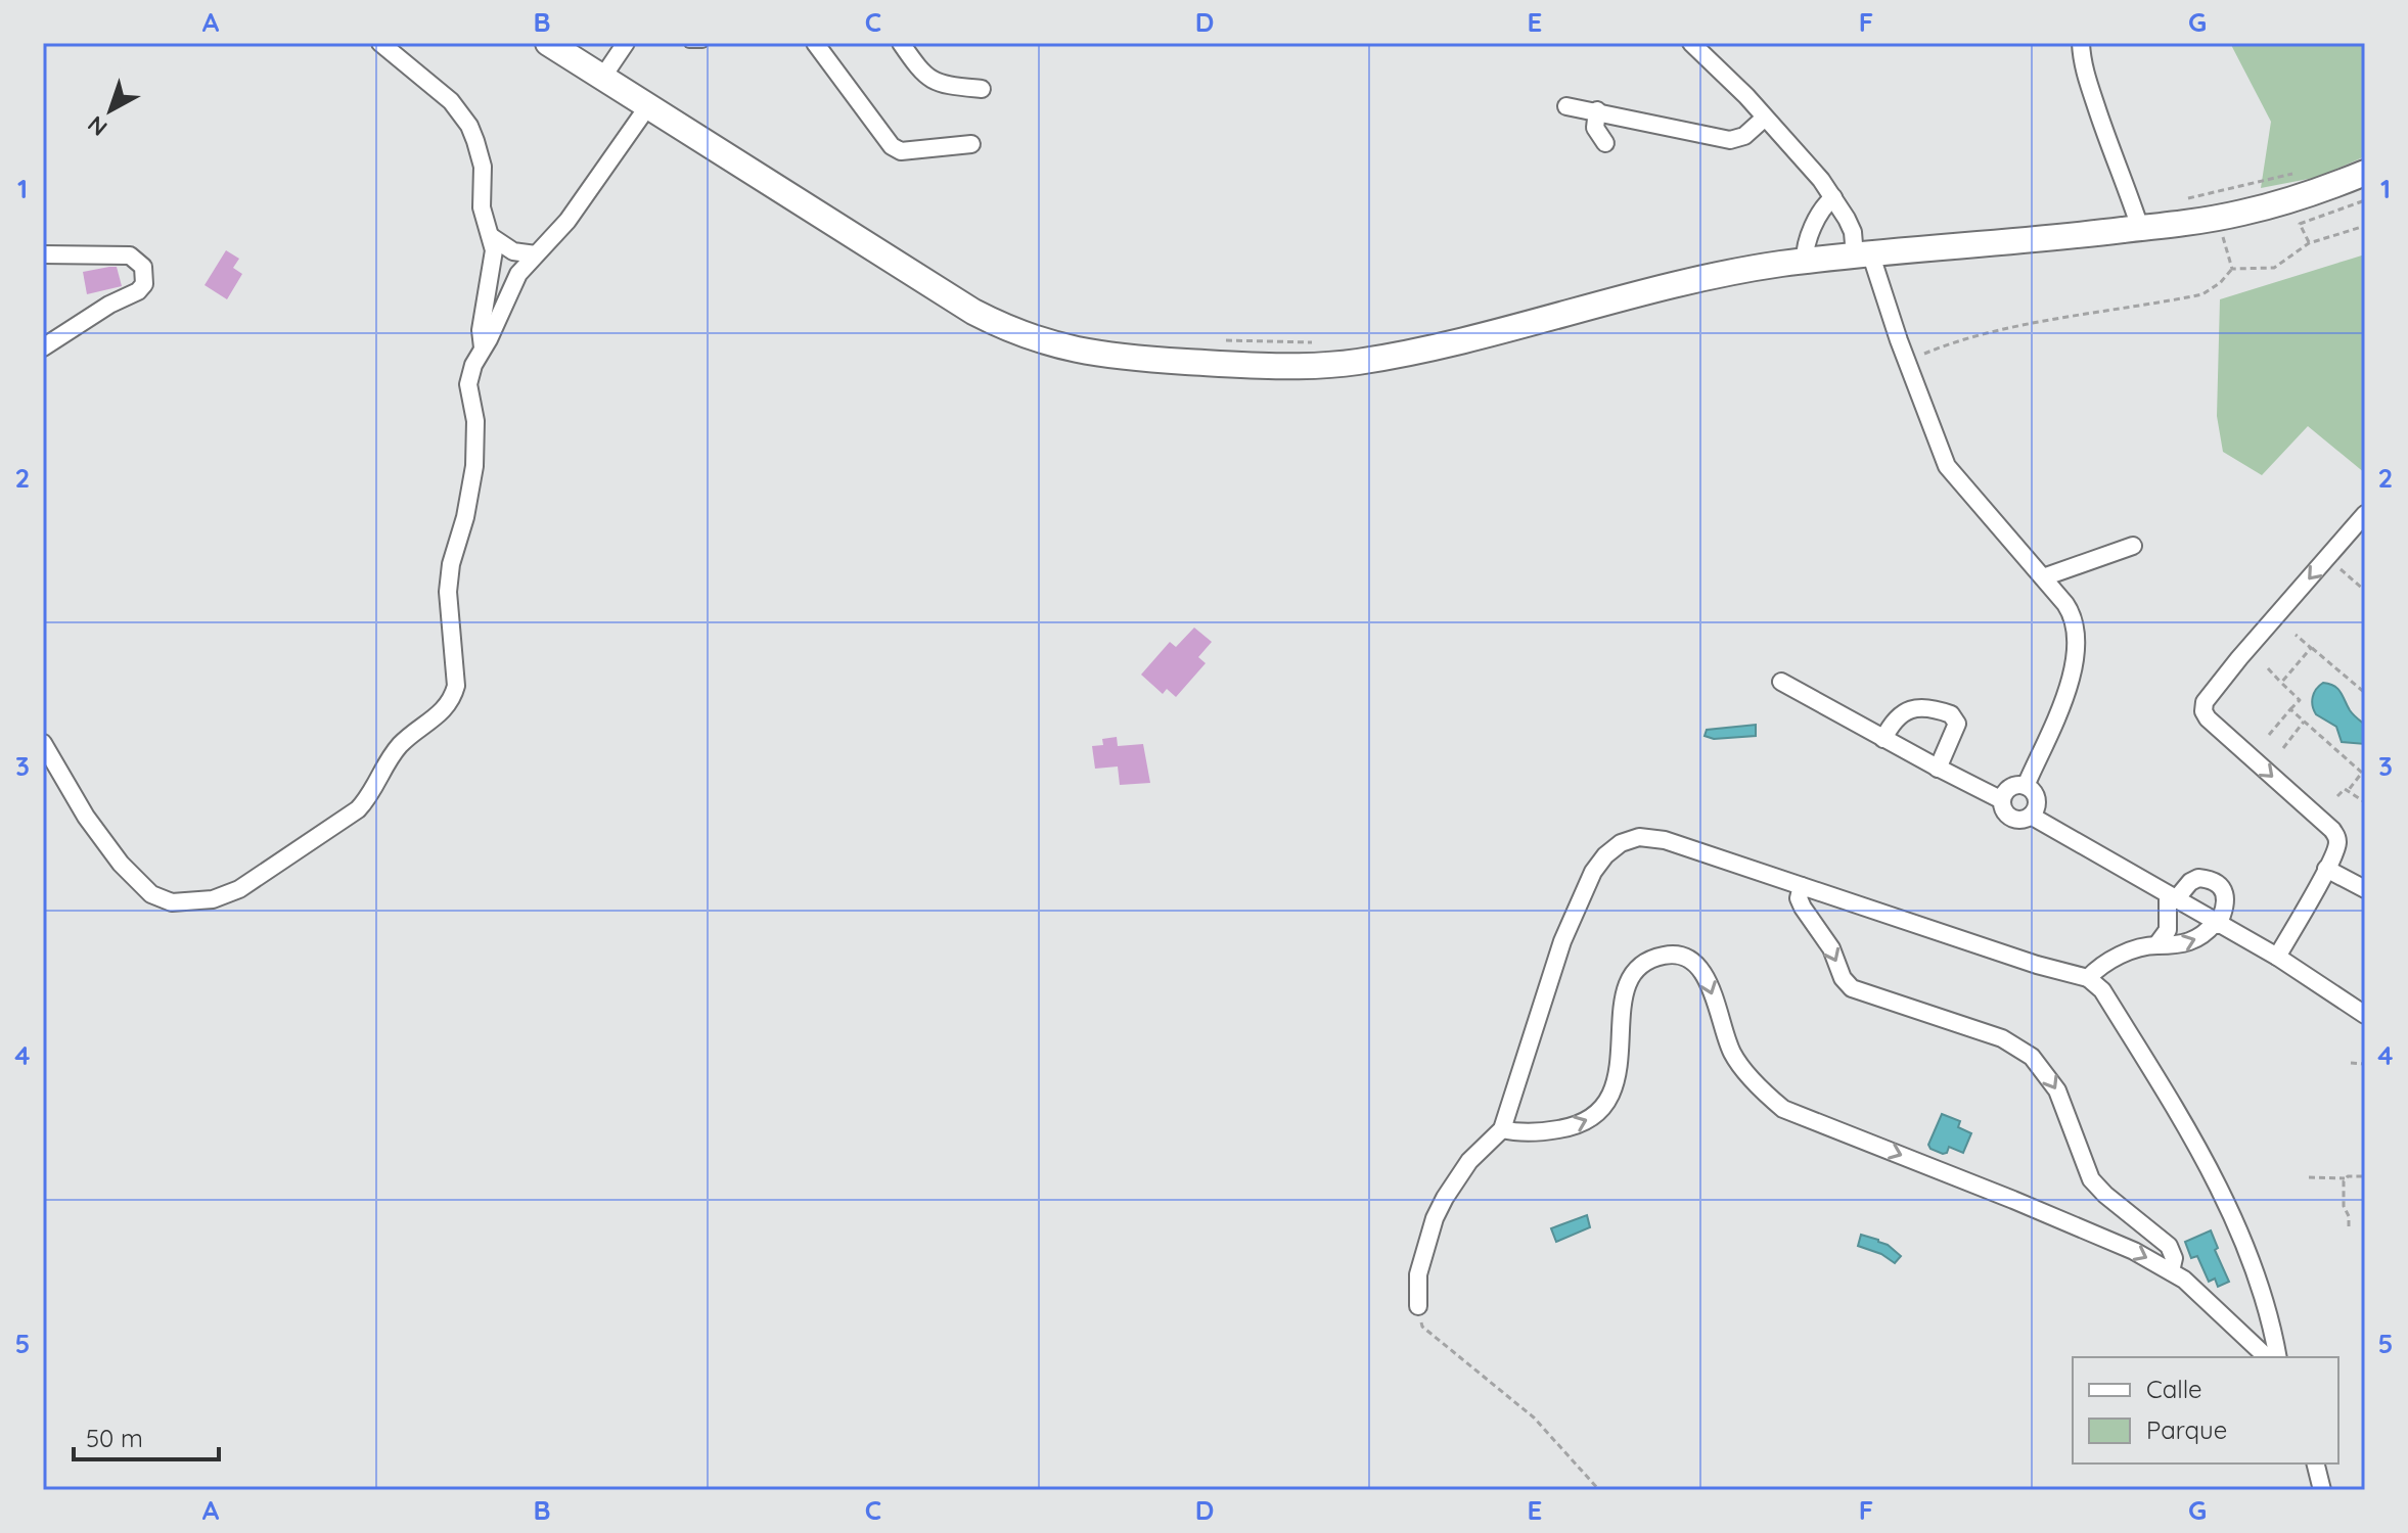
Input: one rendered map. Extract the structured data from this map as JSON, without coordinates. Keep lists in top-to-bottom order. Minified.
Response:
{"legend":["Calle","Parque"],"scale_bar":"50 m","north":"bottom left","grid":{"columns":["A","B","C","D","E","F","G"],"rows":["1","2","3","4","5"]}}
